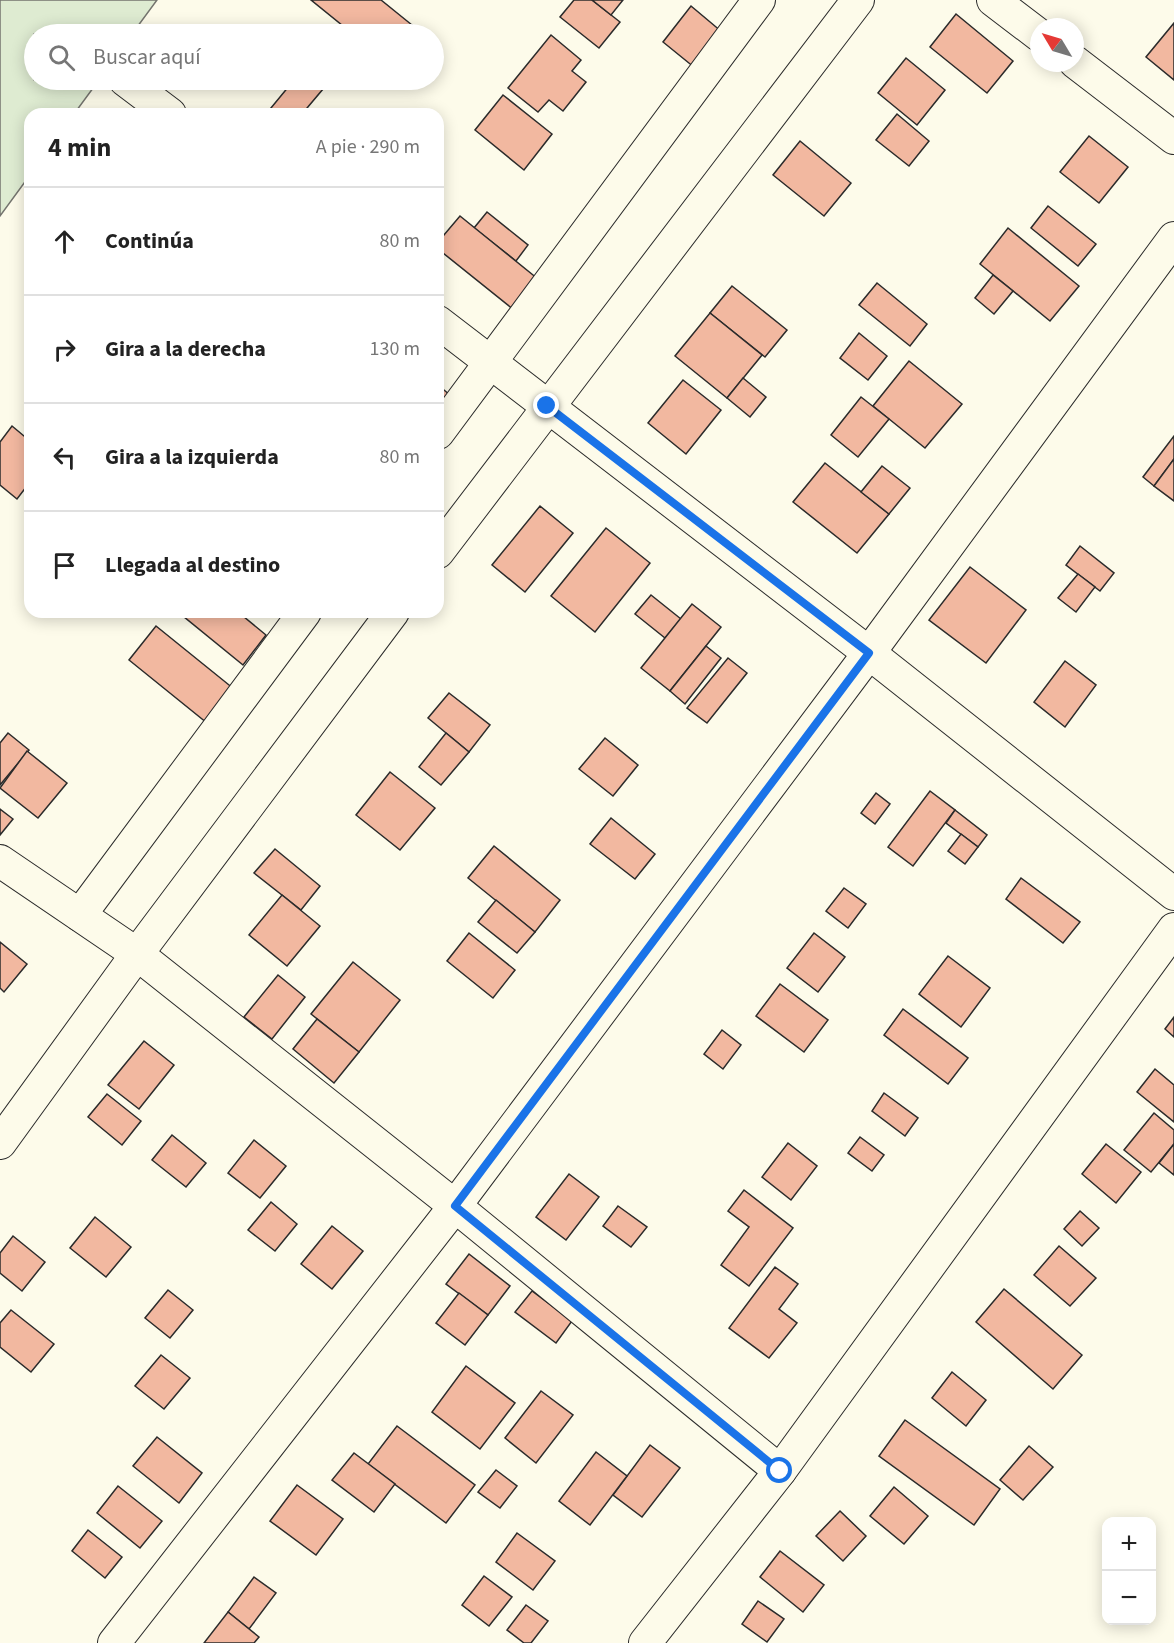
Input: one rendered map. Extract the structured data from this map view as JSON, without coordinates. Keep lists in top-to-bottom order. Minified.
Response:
{"north":"top left","page":{"search":"Buscar aquí","heading":["4 min","A pie · 290 m"],"list":[["Continúa","80 m"],["Gira a la derecha","130 m"],["Gira a la izquierda","80 m"],"Llegada al destino"],"map_buttons":["+","−"]}}
